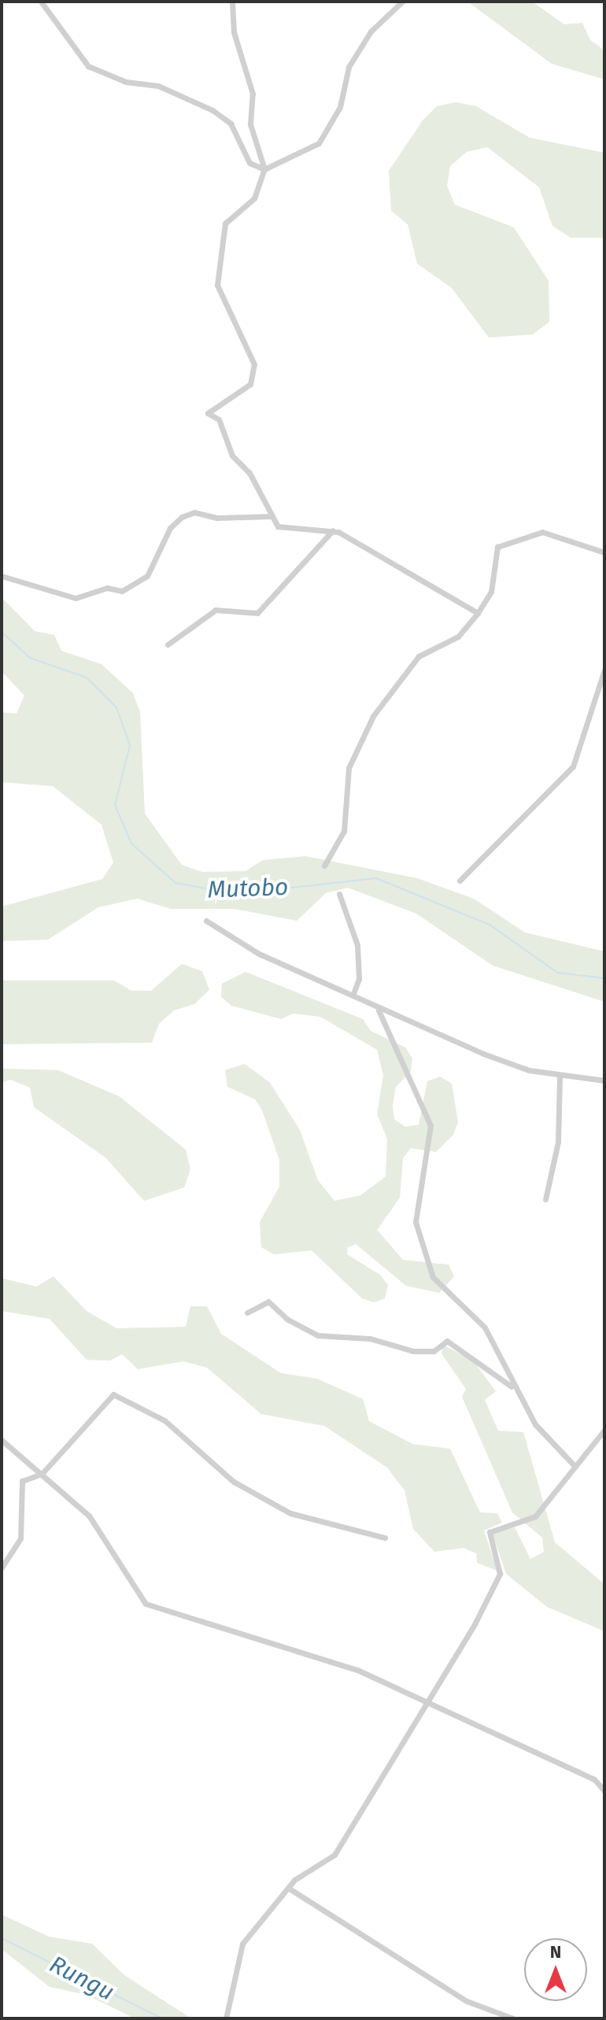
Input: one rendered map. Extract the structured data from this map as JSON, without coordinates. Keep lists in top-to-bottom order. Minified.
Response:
{"water":["Mutobo","Rungu"],"north":"top"}
